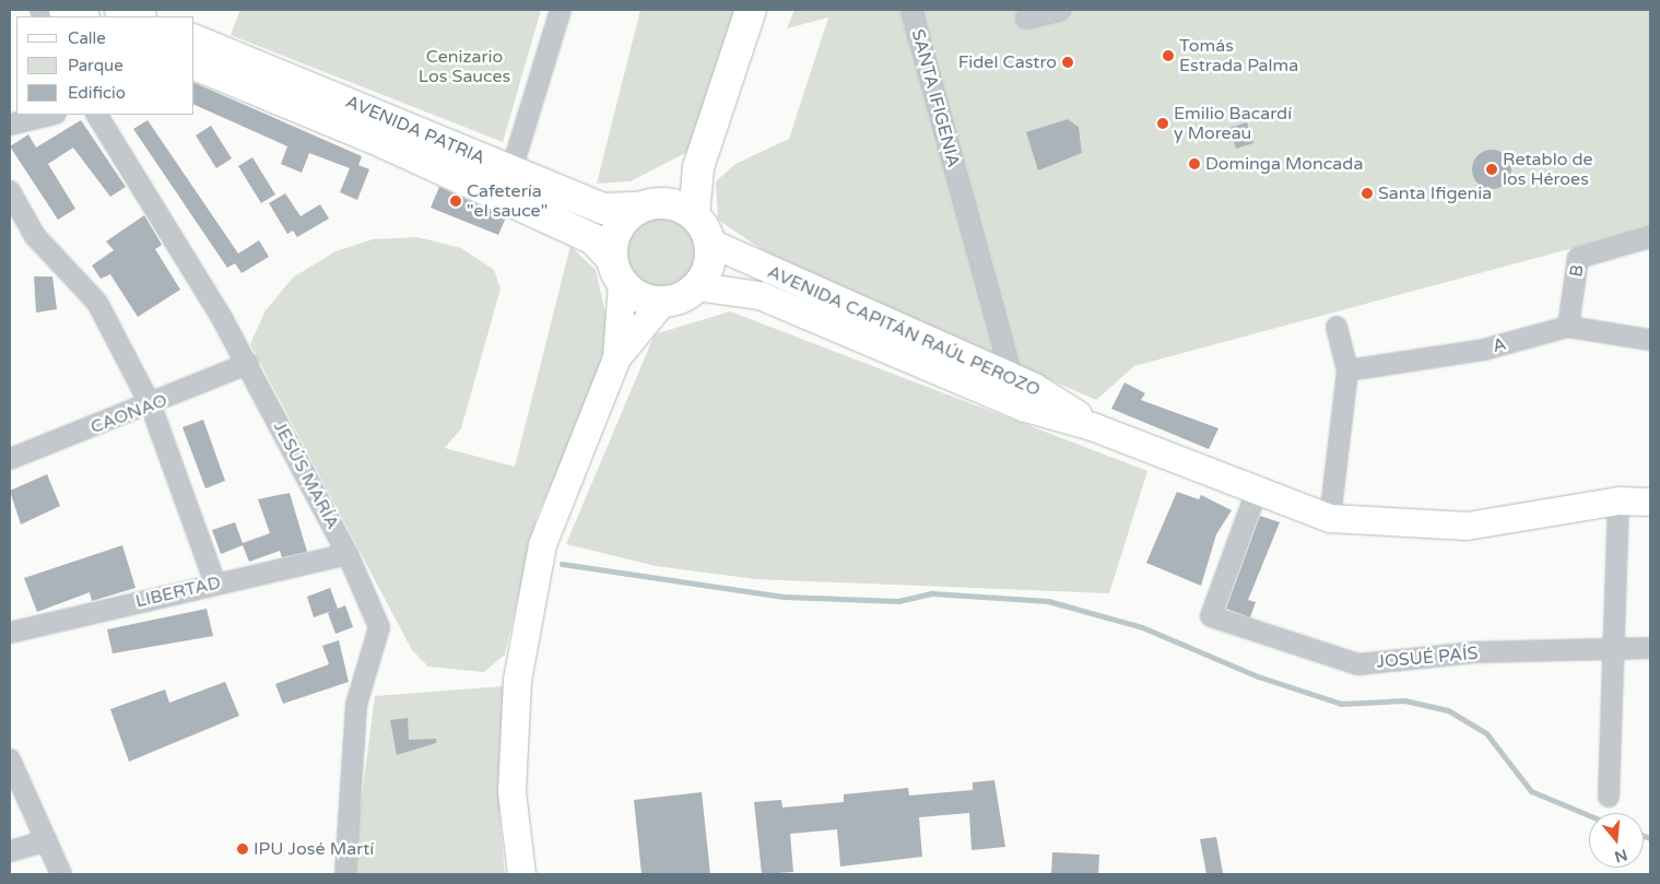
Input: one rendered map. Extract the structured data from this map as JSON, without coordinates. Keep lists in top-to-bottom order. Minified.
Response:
{"streets":{"main road":["AVENIDA PATRIA","AVENIDA CAPITÁN RAÚL PEROZO"],"street":["SANTA IFIGENIA","B","A","CAONAO","JESÚS MARÍA","LIBERTAD","JOSUÉ PAÍS"]},"crossings":[["SANTA IFIGENIA","AVENIDA CAPITÁN RAÚL PEROZO"],["AVENIDA PATRIA","AVENIDA CAPITÁN RAÚL PEROZO"],["B","A"],["AVENIDA CAPITÁN RAÚL PEROZO","JOSUÉ PAÍS"],["CAONAO","JESÚS MARÍA"],["JESÚS MARÍA","LIBERTAD"]],"parks":["Cenizario Los Sauces"],"places":["Tomás Estrada Palma","Fidel Castro","Emilio Bacardí y Moreau","Dominga Moncada","Retablo de los Héroes","Santa Ifigenia","Cafetería \"el sauce\"","IPU José Martí"],"legend":["Calle","Parque","Edificio"],"north":"bottom"}
